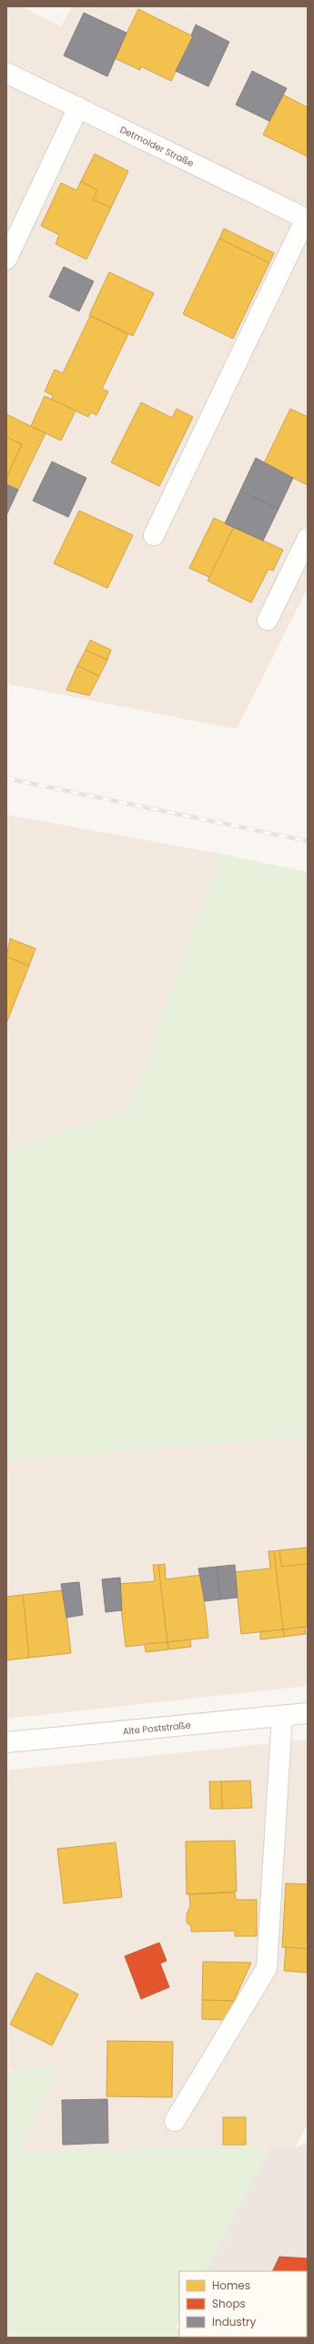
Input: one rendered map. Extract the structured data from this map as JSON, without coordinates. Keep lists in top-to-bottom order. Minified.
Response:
{"streets":{"street":["Detmolder Straße","Alte Poststraße"]},"legend":["Homes","Shops","Industry"]}
